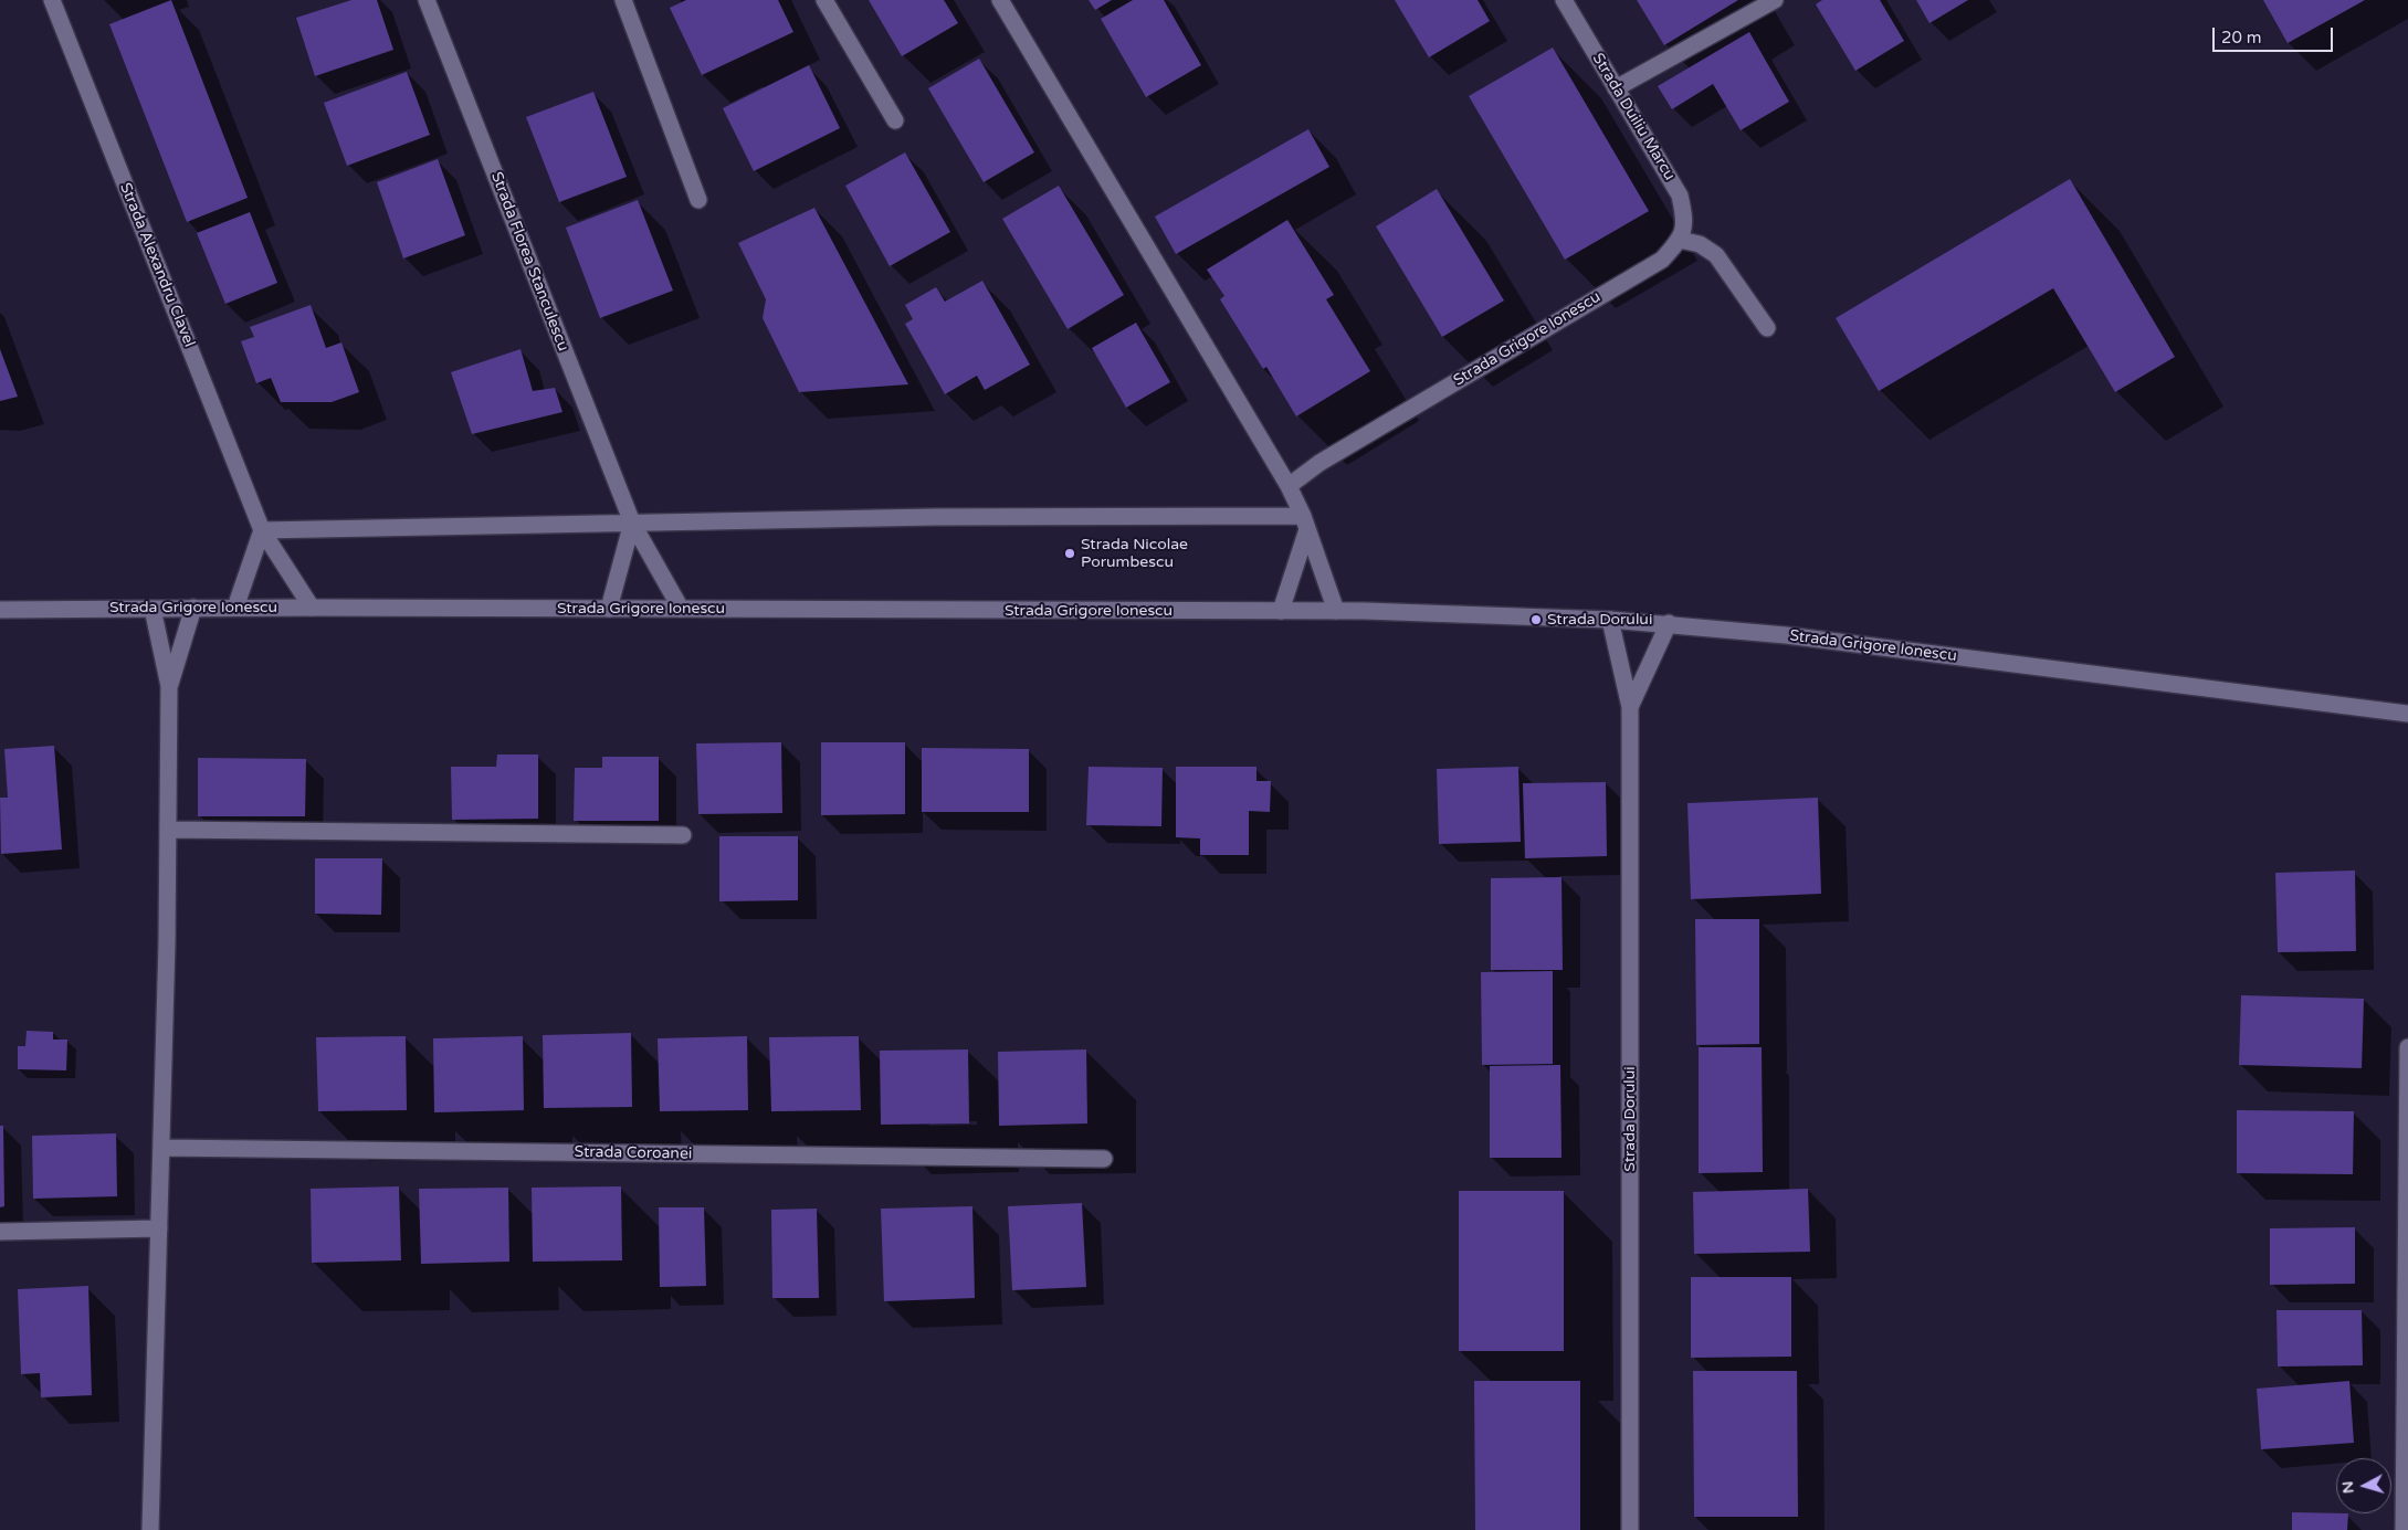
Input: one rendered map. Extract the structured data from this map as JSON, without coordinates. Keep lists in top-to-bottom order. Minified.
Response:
{"streets":{"street":["Strada Duiliu Marcu","Strada Florea Stanculescu","Strada Alexandru Clavel","Strada Grigore Ionescu","Strada Dorului","Strada Coroanei"]},"crossings":[["Strada Duiliu Marcu","Strada Grigore Ionescu"],["Strada Florea Stanculescu","Strada Grigore Ionescu"],["Strada Alexandru Clavel","Strada Grigore Ionescu"],["Strada Grigore Ionescu","Strada Dorului"]],"places":["Strada Nicolae Porumbescu","Strada Dorului"],"scale_bar":"20 m","north":"left"}
